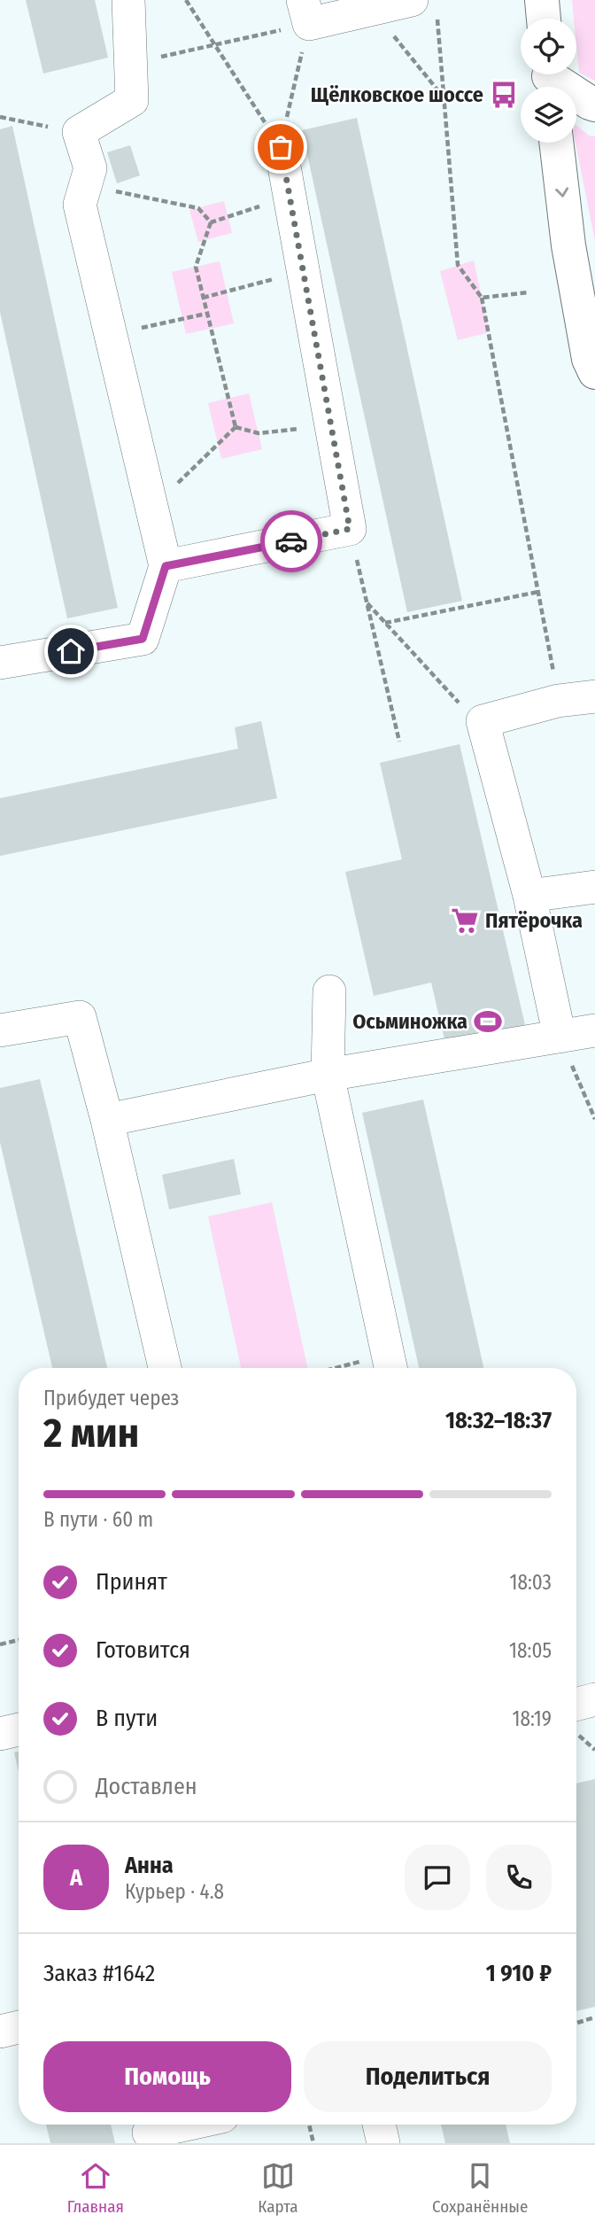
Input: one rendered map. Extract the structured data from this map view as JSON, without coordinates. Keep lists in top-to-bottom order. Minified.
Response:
{"places":{"bus stop":["Щёлковское шоссе"],"supermarket":["Пятёрочка"],"sports":["Осьминожка"]},"page":{"heading":["2 мин","Прибудет через","18:32–18:37"],"panel":["Анна","Курьер · 4.8","Заказ #1642","1 910 ₽"],"bar":"В пути · 60 m","list":[["Принят","18:03"],["Готовится","18:05"],["В пути","18:19"],"Доставлен"],"round":"А","buttons":["Помощь","Поделиться"],"tabs":["Главная","Карта","Сохранённые"]}}
